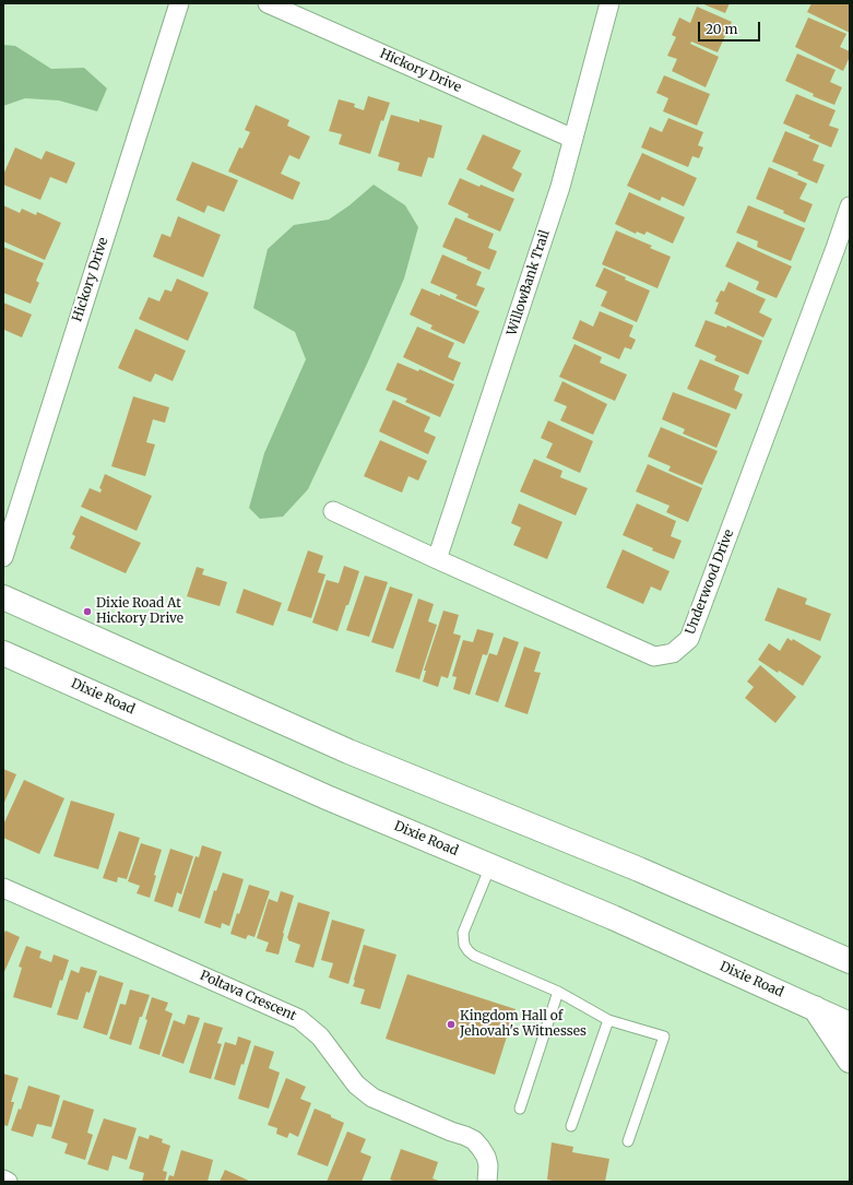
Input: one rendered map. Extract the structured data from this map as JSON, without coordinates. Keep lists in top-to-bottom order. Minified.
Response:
{"streets":{"main road":["Dixie Road"],"street":["Hickory Drive","WillowBank Trail","Underwood Drive","Poltava Crescent"]},"crossings":[["Hickory Drive","WillowBank Trail"],["WillowBank Trail","Underwood Drive"]],"places":["Dixie Road At Hickory Drive","Kingdom Hall of Jehovah's Witnesses"],"scale_bar":"20 m"}
